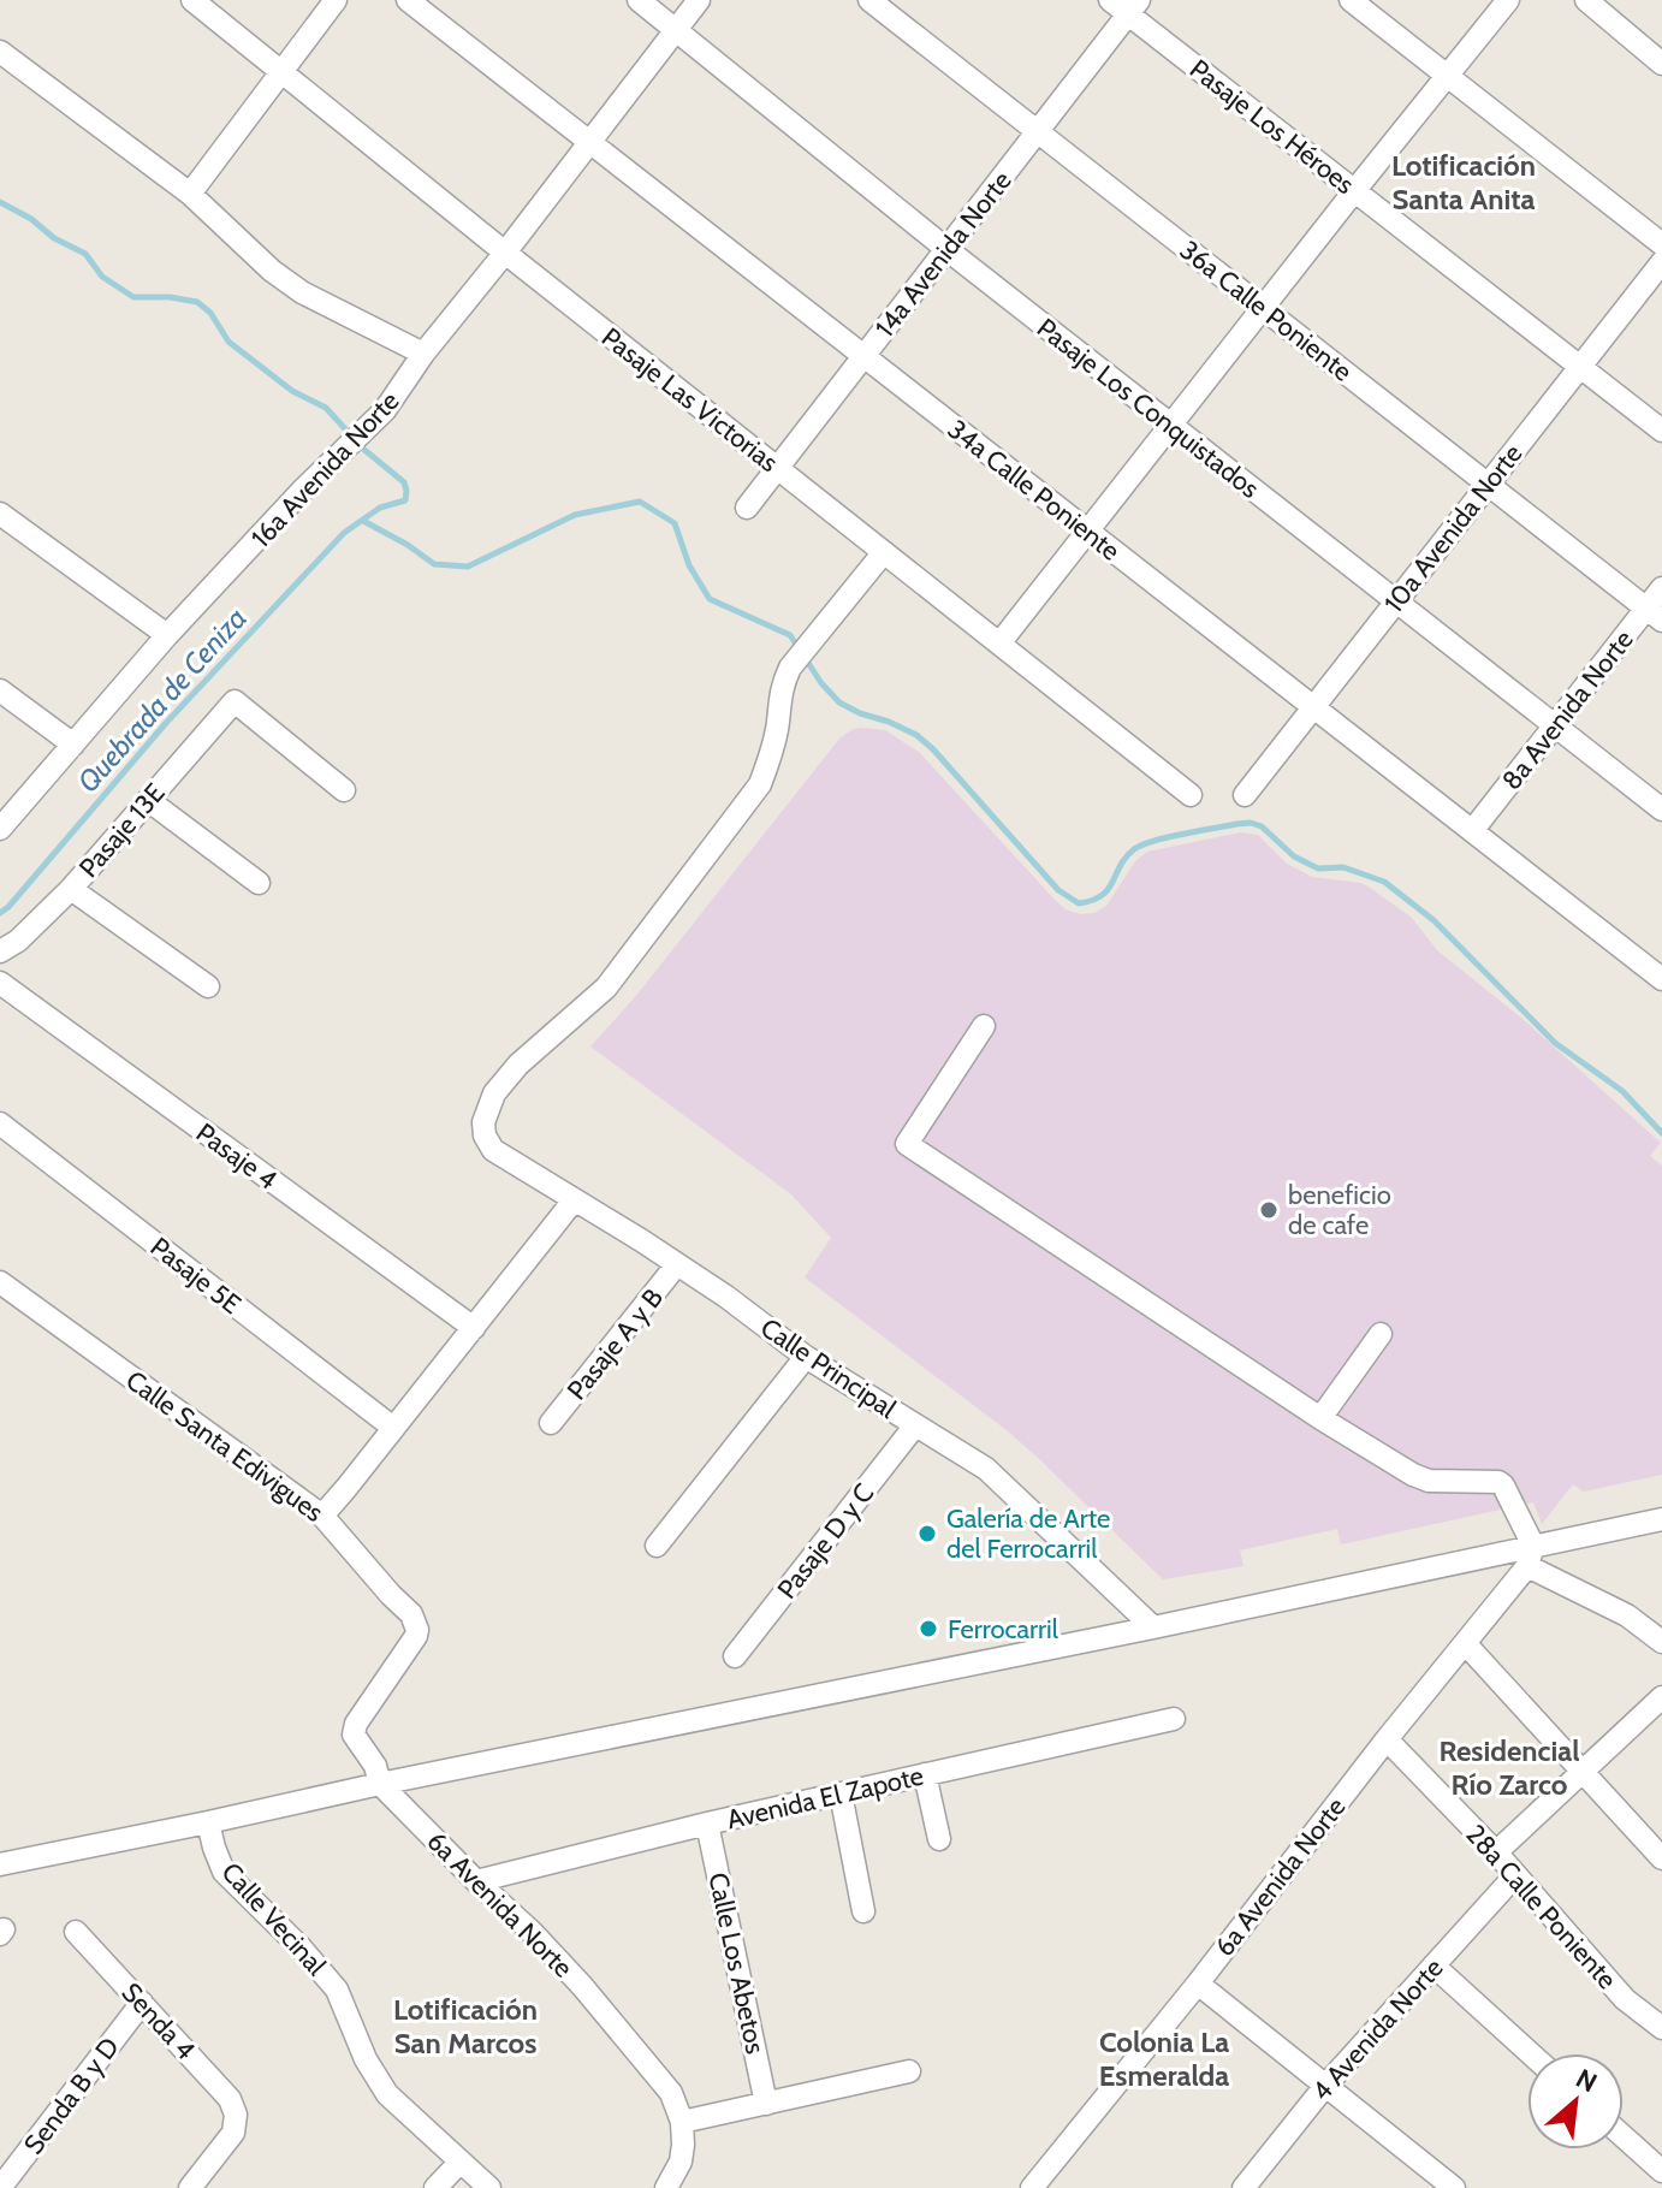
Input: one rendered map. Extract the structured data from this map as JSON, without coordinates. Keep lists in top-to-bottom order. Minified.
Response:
{"streets":{"street":["Pasaje Los Héroes","14a Avenida Norte","36a Calle Poniente","Pasaje Las Victorias","Pasaje Los Conquistados","16a Avenida Norte","34a Calle Poniente","10a Avenida Norte","8a Avenida Norte","Pasaje 13E","Pasaje 4","Pasaje 5E","Pasaje A y B","Calle Principal","Calle Santa Edivigues","Pasaje D y C","Avenida El Zapote","6a Avenida Norte","28a Calle Poniente","Calle Vecinal","Calle Los Abetos","Senda 4","4 Avenida Norte","Senda B y D"]},"crossings":[["Pasaje Los Héroes","14a Avenida Norte"],["Pasaje Los Héroes","10a Avenida Norte"],["14a Avenida Norte","36a Calle Poniente"],["14a Avenida Norte","Pasaje Las Victorias"],["14a Avenida Norte","Pasaje Los Conquistados"],["14a Avenida Norte","34a Calle Poniente"],["36a Calle Poniente","10a Avenida Norte"],["36a Calle Poniente","8a Avenida Norte"],["Pasaje Las Victorias","16a Avenida Norte"],["Pasaje Las Victorias","Calle Principal"],["Pasaje Los Conquistados","16a Avenida Norte"],["Pasaje Los Conquistados","10a Avenida Norte"],["Pasaje Los Conquistados","8a Avenida Norte"],["16a Avenida Norte","34a Calle Poniente"],["34a Calle Poniente","10a Avenida Norte"],["34a Calle Poniente","8a Avenida Norte"],["Pasaje A y B","Calle Principal"],["Calle Principal","Pasaje D y C"],["Calle Santa Edivigues","6a Avenida Norte"],["Avenida El Zapote","6a Avenida Norte"],["Avenida El Zapote","Calle Los Abetos"],["6a Avenida Norte","28a Calle Poniente"],["28a Calle Poniente","4 Avenida Norte"],["Senda 4","Senda B y D"]],"districts":["Lotificación Santa Anita","Residencial Río Zarco","Lotificación San Marcos","Colonia La Esmeralda"],"water":["Quebrada de Ceniza"],"places":["beneficio de cafe","Galería de Arte del Ferrocarril","Ferrocarril"],"north":"top right"}
